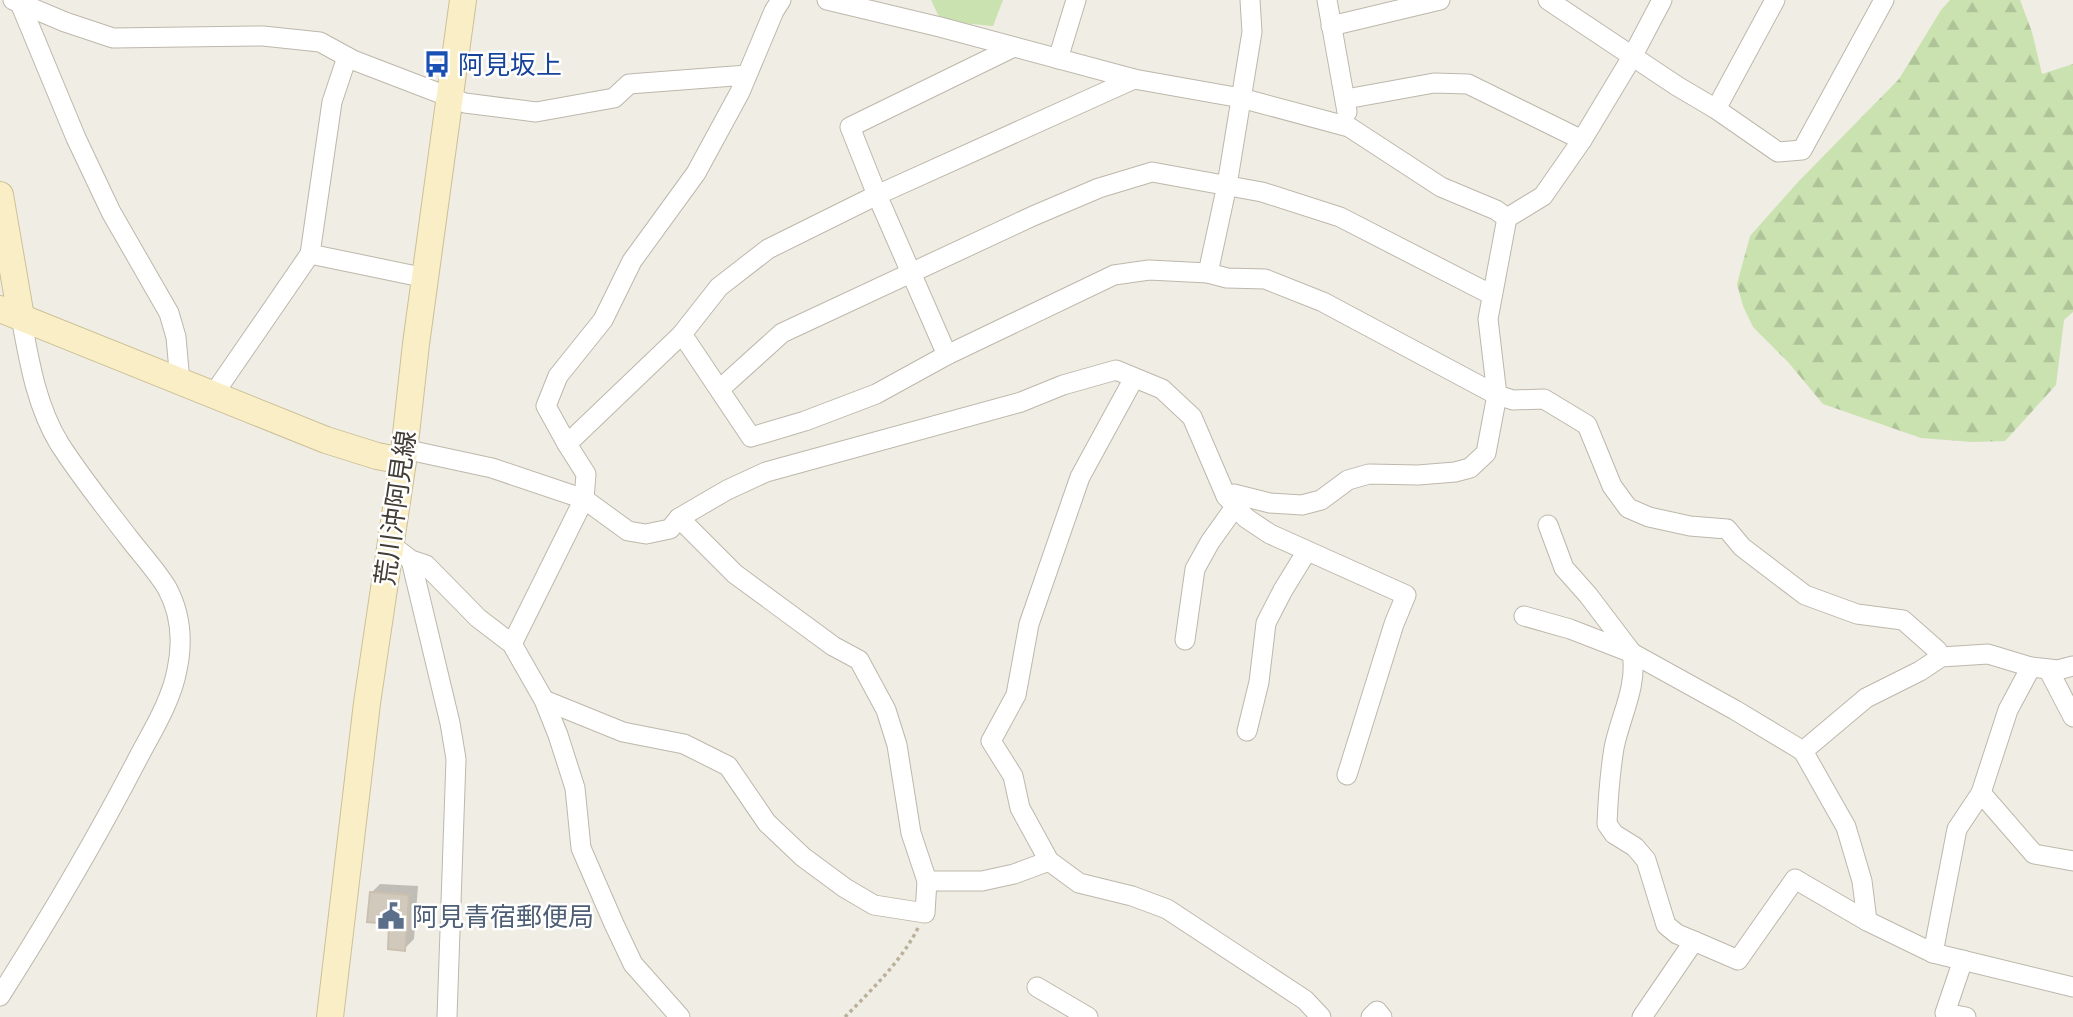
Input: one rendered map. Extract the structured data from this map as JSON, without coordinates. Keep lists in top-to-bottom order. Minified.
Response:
{"streets":{"main road":["荒川沖阿見線"]},"places":{"bus stop":["阿見坂上"],"public building":["阿見青宿郵便局"]}}
